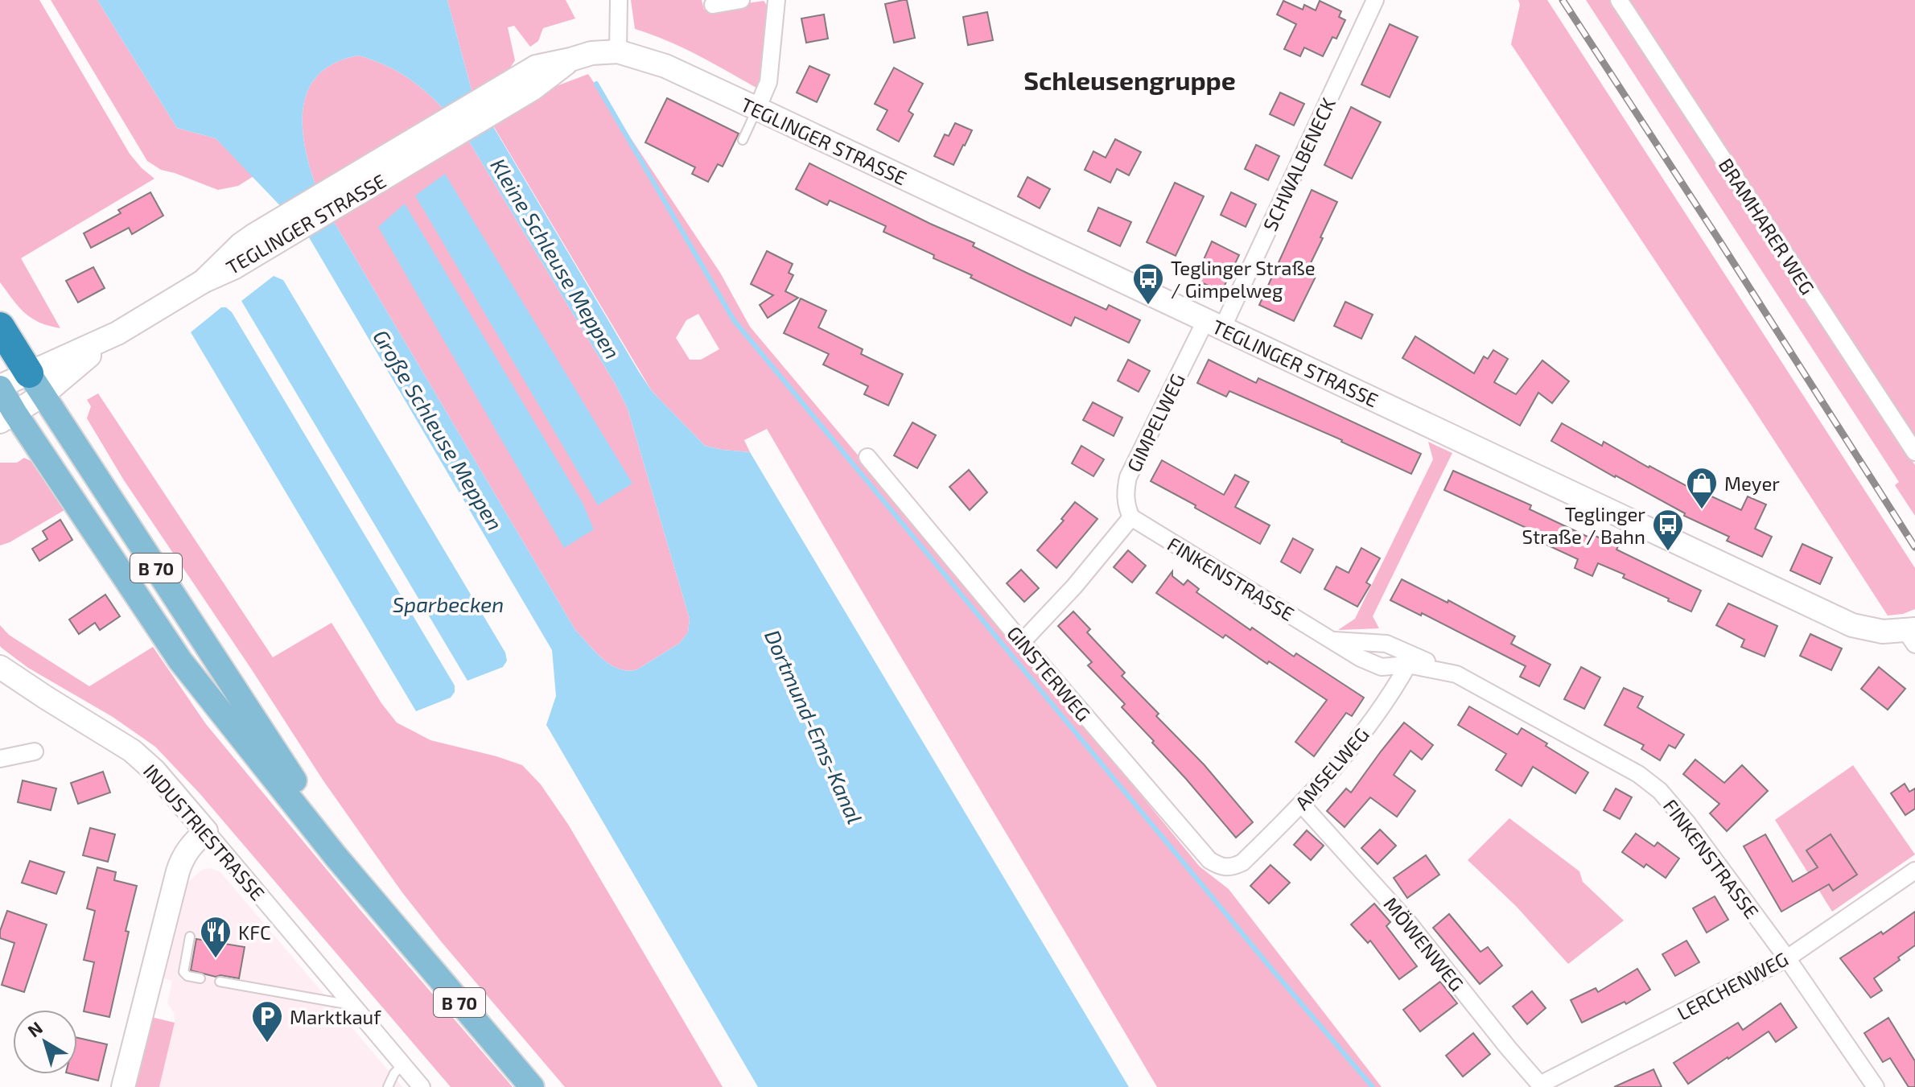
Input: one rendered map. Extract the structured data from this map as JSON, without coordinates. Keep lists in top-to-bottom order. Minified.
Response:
{"streets":{"highway":["B 70"],"street":["TEGLINGER STRASSE","SCHWALBENECK","BRAMHARER WEG","GIMPELWEG","FINKENSTRASSE","GINSTERWEG","AMSELWEG","INDUSTRIESTRASSE","MÖWENWEG","LERCHENWEG"]},"crossings":[["TEGLINGER STRASSE","SCHWALBENECK"],["TEGLINGER STRASSE","GIMPELWEG"],["TEGLINGER STRASSE","B 70"],["SCHWALBENECK","GIMPELWEG"],["GIMPELWEG","FINKENSTRASSE"],["FINKENSTRASSE","AMSELWEG"],["FINKENSTRASSE","LERCHENWEG"],["GINSTERWEG","AMSELWEG"],["AMSELWEG","MÖWENWEG"],["MÖWENWEG","LERCHENWEG"]],"districts":["Schleusengruppe"],"water":["Kleine Schleuse Meppen","Große Schleuse Meppen","Sparbecken","Dortmund-Ems-Kanal"],"places":{"bus stop":["Teglinger Straße / Gimpelweg","Teglinger Straße / Bahn"],"shop":["Meyer"],"restaurant":["KFC"],"parking":["Marktkauf"]},"north":"top left"}
